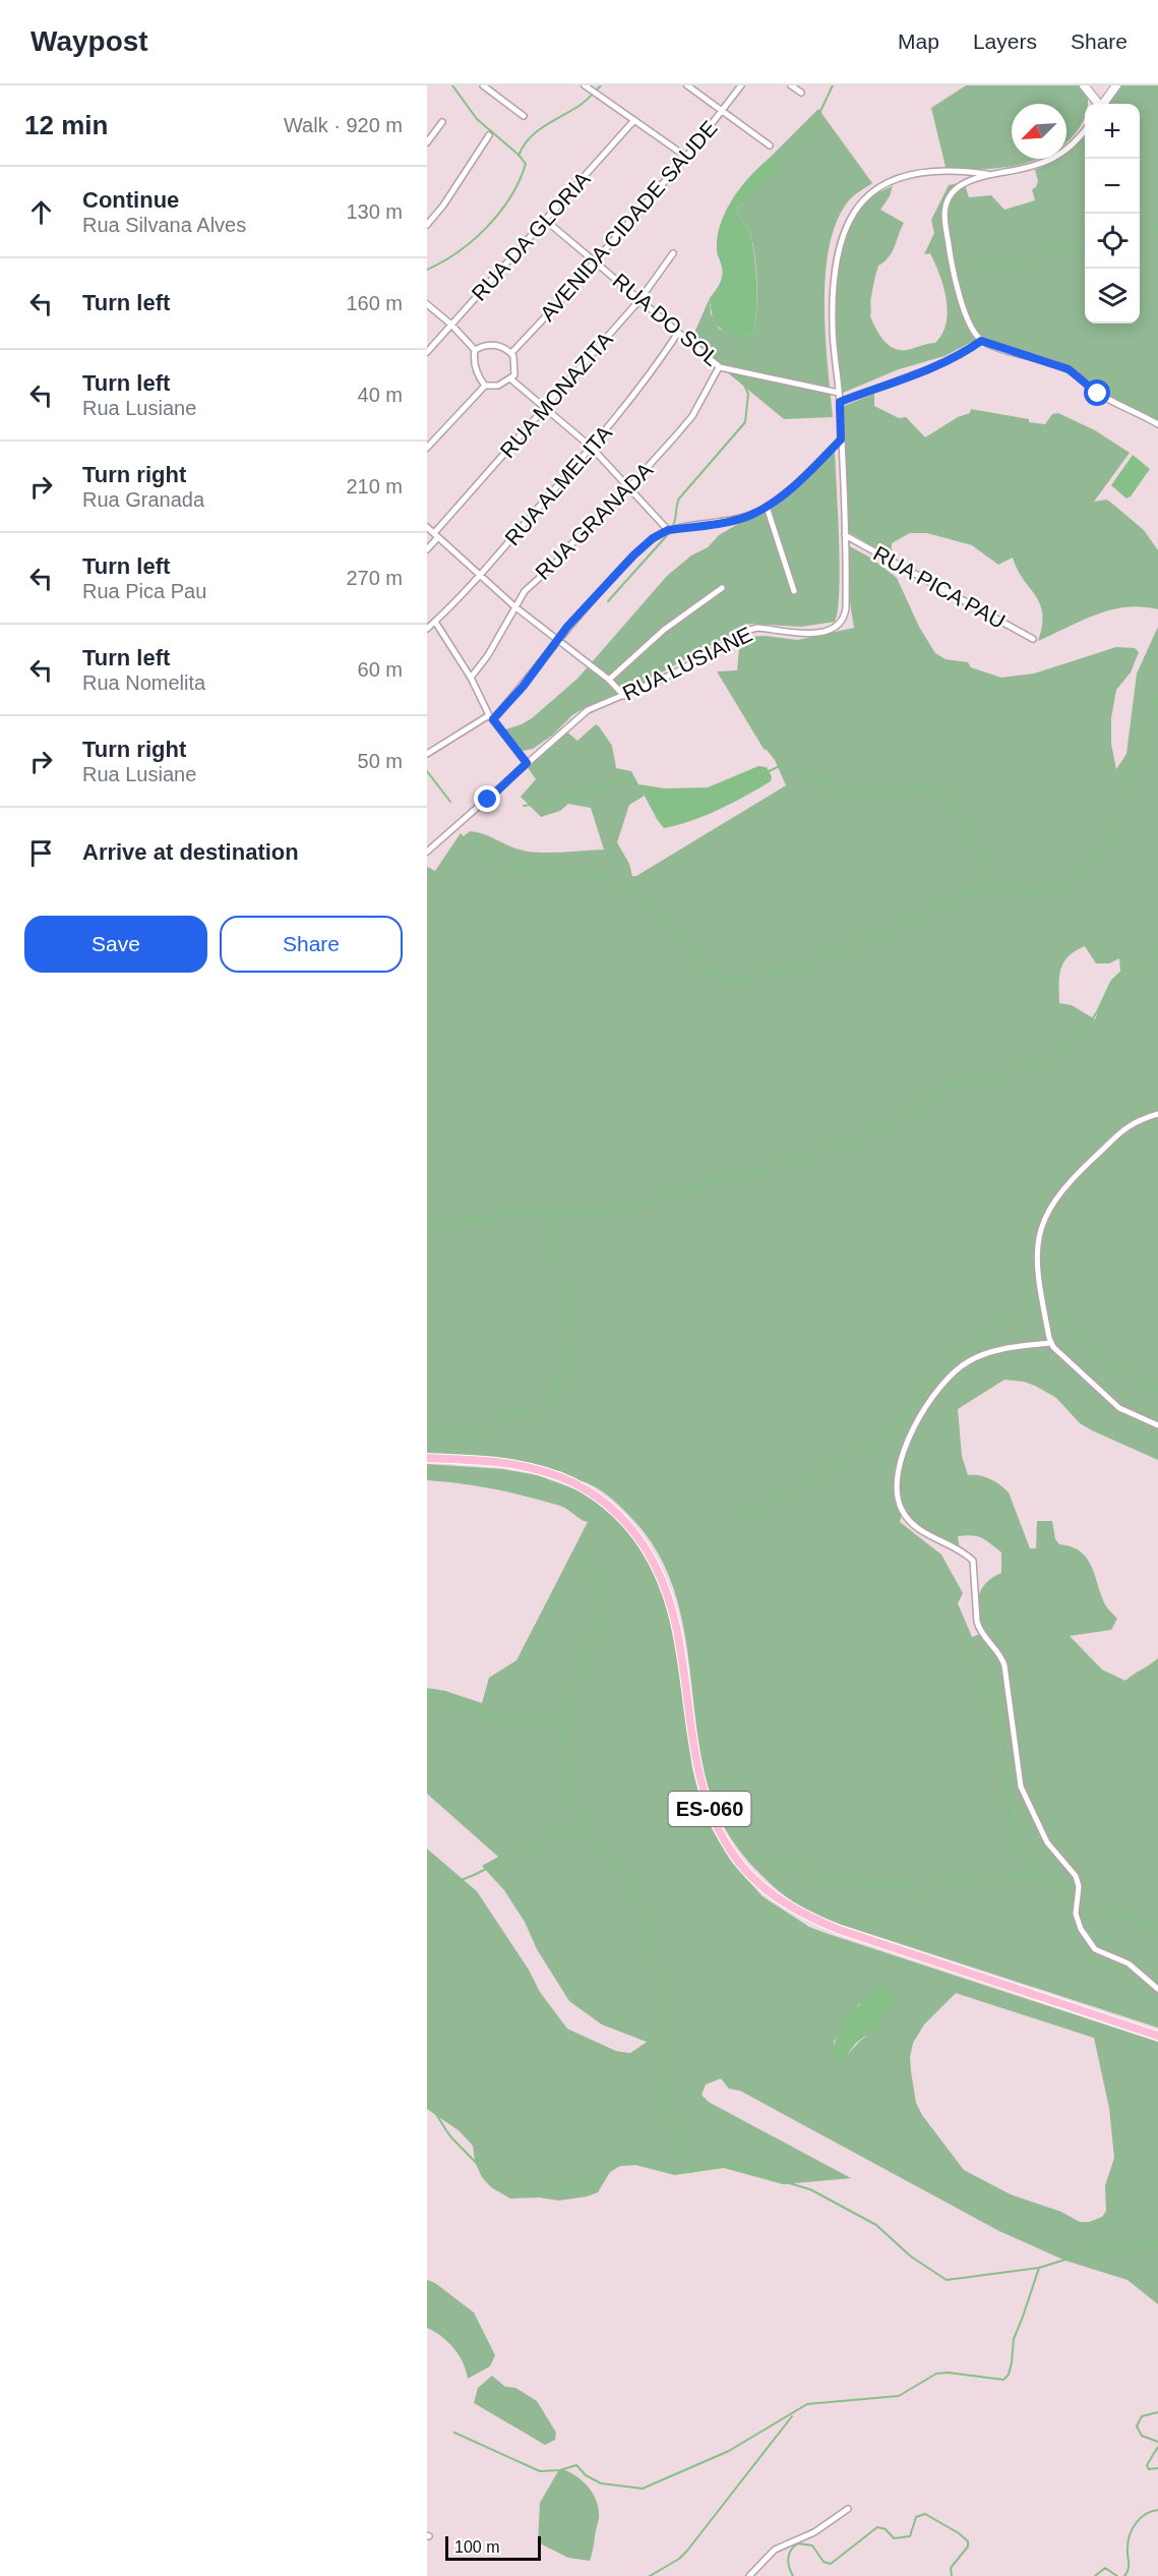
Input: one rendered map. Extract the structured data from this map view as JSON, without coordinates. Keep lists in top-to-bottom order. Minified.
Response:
{"streets":{"main road":["ES-060"],"street":["AVENIDA CIDADE SAUDE","RUA DA GLORIA","RUA DO SOL","RUA MONAZITA","RUA ALMELITA","RUA GRANADA","RUA PICA PAU","RUA LUSIANE"]},"crossings":[["AVENIDA CIDADE SAUDE","RUA DO SOL"],["RUA DA GLORIA","RUA DO SOL"],["RUA DO SOL","RUA MONAZITA"],["RUA DO SOL","RUA ALMELITA"],["RUA DO SOL","RUA GRANADA"],["RUA DO SOL","RUA LUSIANE"],["RUA PICA PAU","RUA LUSIANE"]],"scale_bar":"100 m","north":"bottom left","page":{"header":"Waypost","nav":["Map","Layers","Share"],"heading":["12 min","Walk · 920 m"],"map_buttons":["+","−"],"list":[["Continue","Rua Silvana Alves","130 m"],["Turn left","160 m"],["Turn left","Rua Lusiane","40 m"],["Turn right","Rua Granada","210 m"],["Turn left","Rua Pica Pau","270 m"],["Turn left","Rua Nomelita","60 m"],["Turn right","Rua Lusiane","50 m"],"Arrive at destination"],"buttons":["Save","Share"],"scale":"100 m"}}
